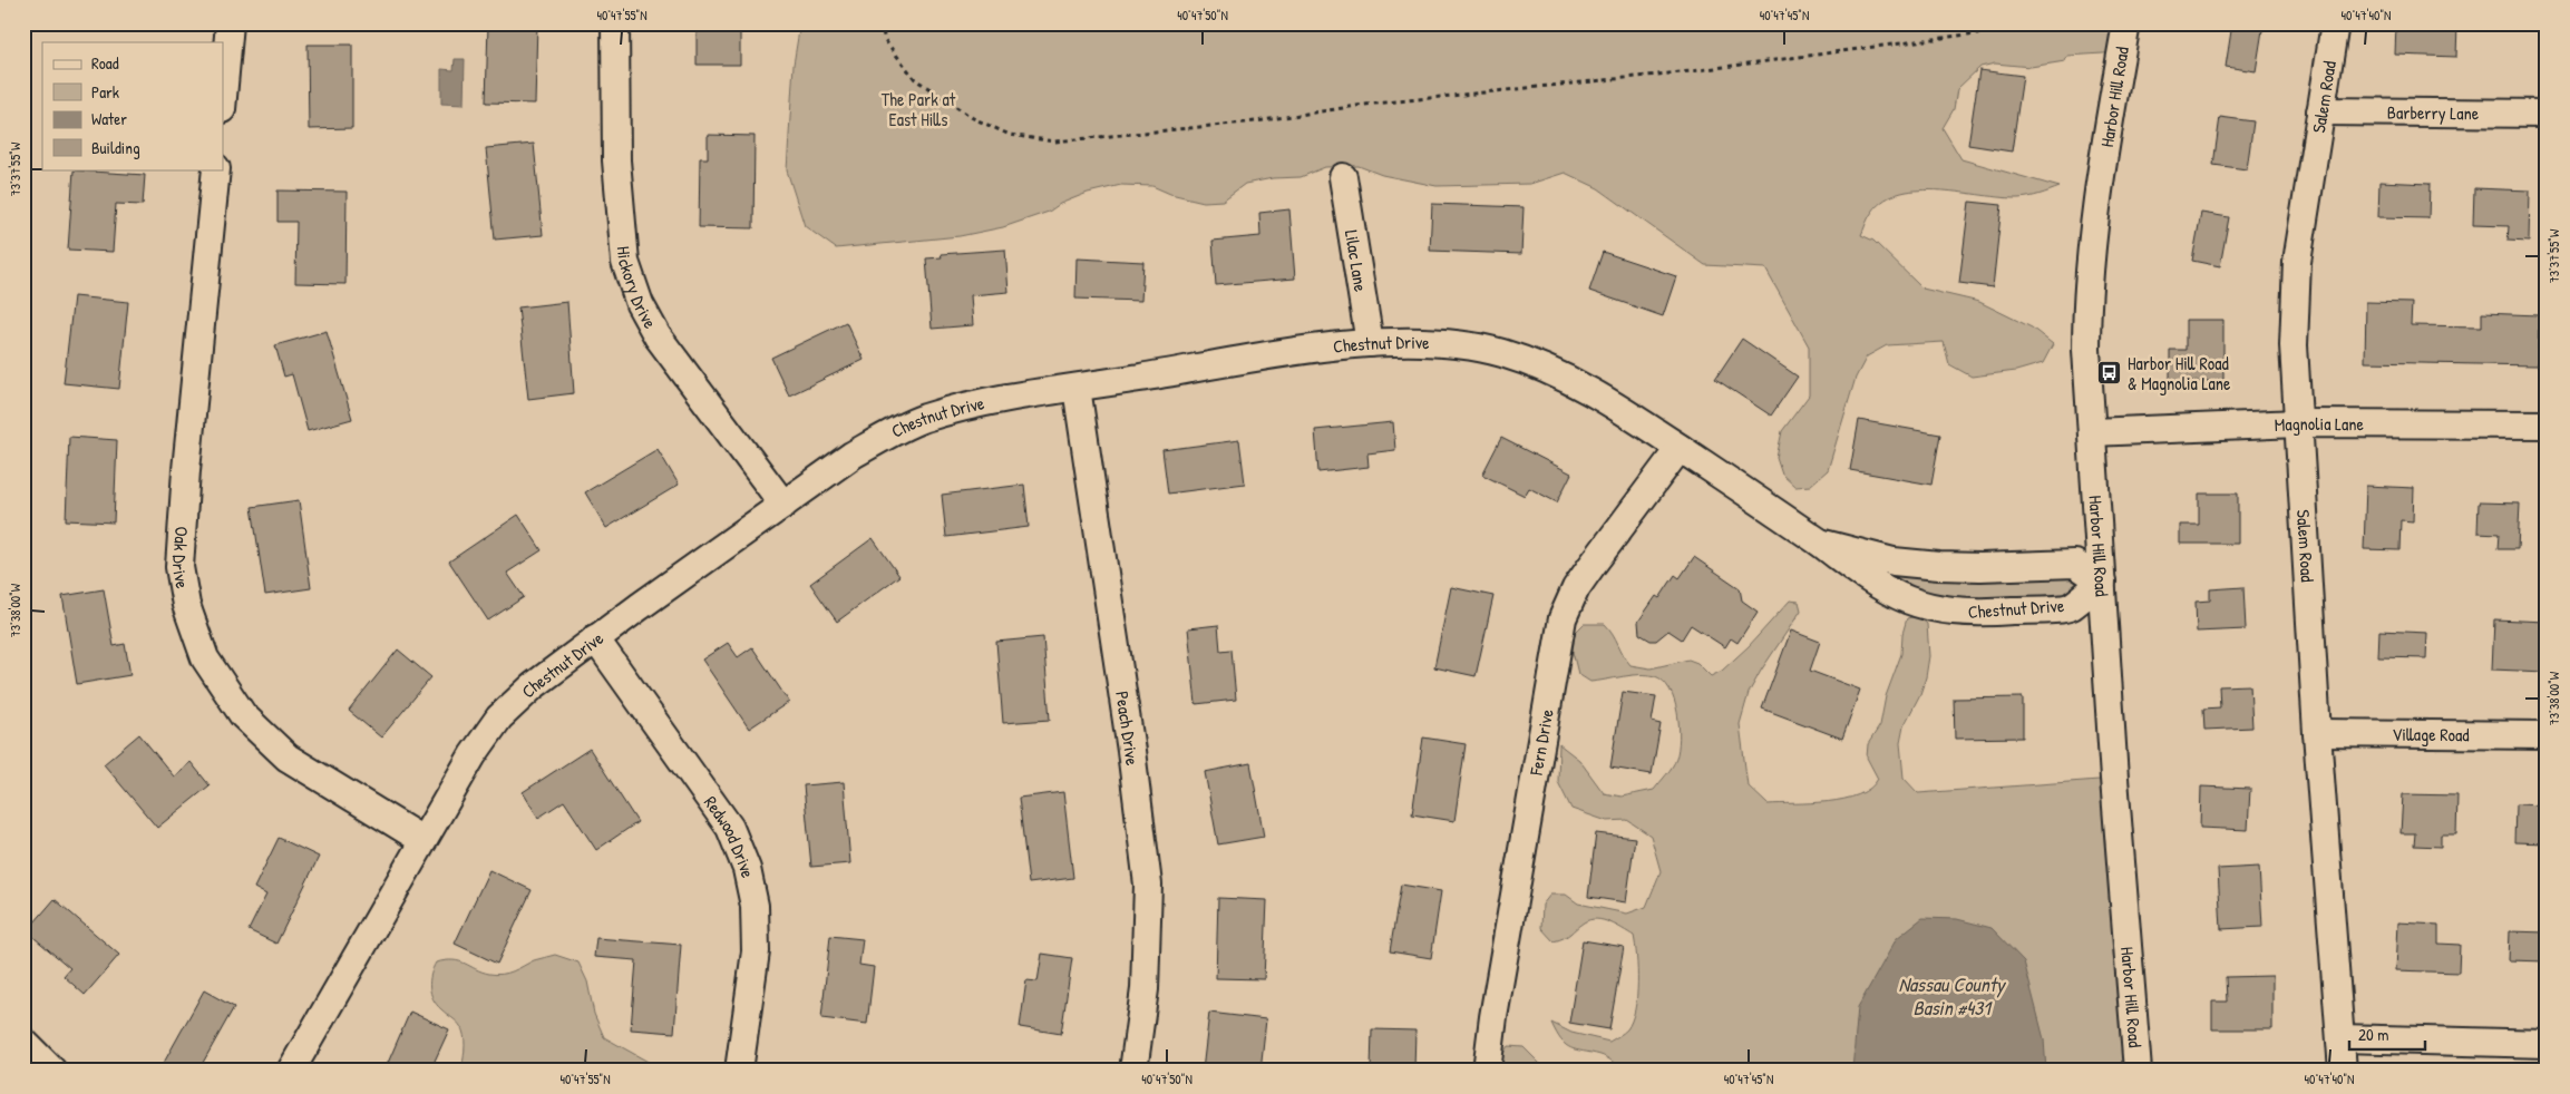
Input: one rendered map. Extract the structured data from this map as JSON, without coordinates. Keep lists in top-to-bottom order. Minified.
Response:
{"streets":{"street":["Harbor Hill Road","Salem Road","Barberry Lane","Lilac Lane","Hickory Drive","Chestnut Drive","Magnolia Lane","Oak Drive","Peach Drive","Village Road","Fern Drive","Redwood Drive"]},"crossings":[["Harbor Hill Road","Chestnut Drive"],["Harbor Hill Road","Magnolia Lane"],["Salem Road","Barberry Lane"],["Salem Road","Magnolia Lane"],["Salem Road","Village Road"],["Lilac Lane","Chestnut Drive"],["Hickory Drive","Chestnut Drive"],["Chestnut Drive","Oak Drive"],["Chestnut Drive","Peach Drive"],["Chestnut Drive","Fern Drive"],["Chestnut Drive","Redwood Drive"]],"water":["Nassau County Basin #431"],"parks":["The Park at East Hills"],"places":{"bus stop":["Harbor Hill Road & Magnolia Lane"]},"legend":["Road","Park","Water","Building"],"scale_bar":"20 m","coordinates":["40°47'55\"N","40°47'50\"N","40°47'45\"N","40°47'40\"N","73°37'55\"W","73°38'00\"W"]}
